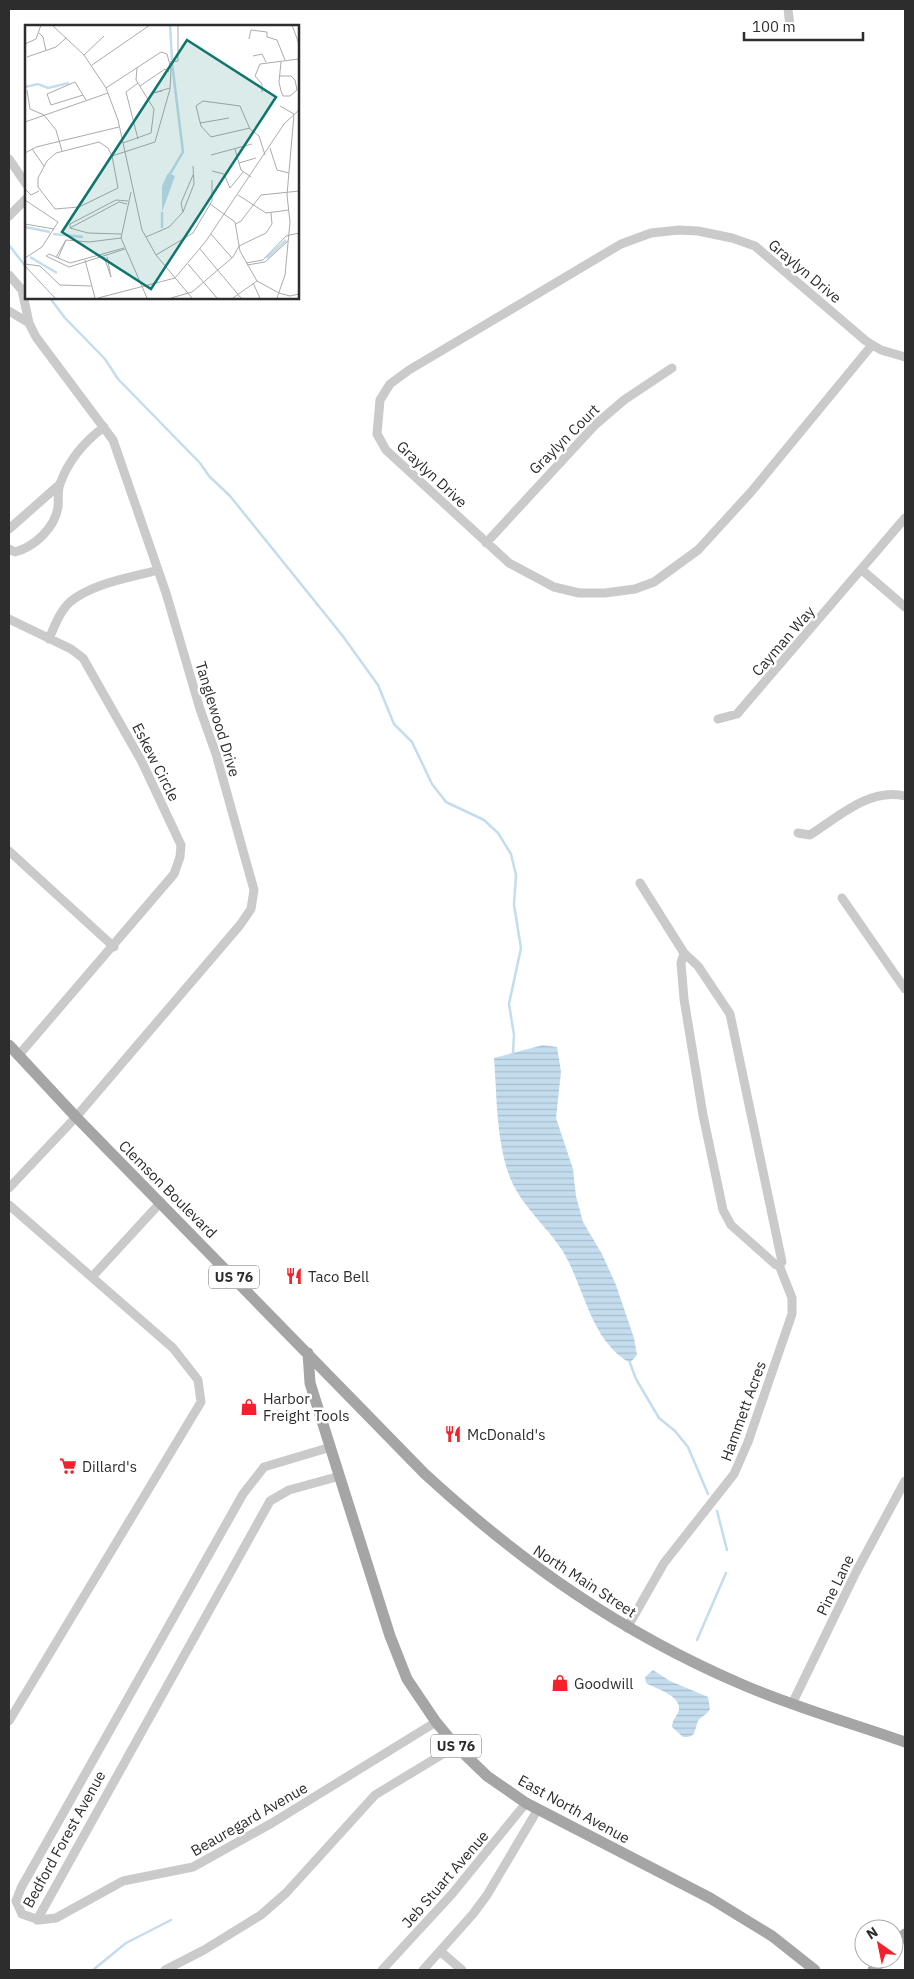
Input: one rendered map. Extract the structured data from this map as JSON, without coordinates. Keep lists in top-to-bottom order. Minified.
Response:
{"streets":{"main road":["Clemson Boulevard","US 76","North Main Street","East North Avenue"],"street":["Graylyn Drive","Graylyn Court","Cayman Way","Tanglewood Drive","Eskew Circle","Hammett Acres","Pine Lane","Beauregard Avenue","Bedford Forest Avenue","Jeb Stuart Avenue"]},"crossings":[["Graylyn Drive","Graylyn Court"],["Tanglewood Drive","Clemson Boulevard"],["Eskew Circle","Clemson Boulevard"],["Clemson Boulevard","North Main Street"],["Clemson Boulevard","East North Avenue"],["Hammett Acres","North Main Street"],["North Main Street","Pine Lane"],["North Main Street","East North Avenue"],["East North Avenue","Beauregard Avenue"],["East North Avenue","Bedford Forest Avenue"],["East North Avenue","Jeb Stuart Avenue"],["Beauregard Avenue","Bedford Forest Avenue"]],"places":{"restaurant":["Taco Bell","McDonald's"],"shop":["Harbor Freight Tools","Goodwill"],"supermarket":["Dillard's"]},"scale_bar":"100 m","north":"top left"}
